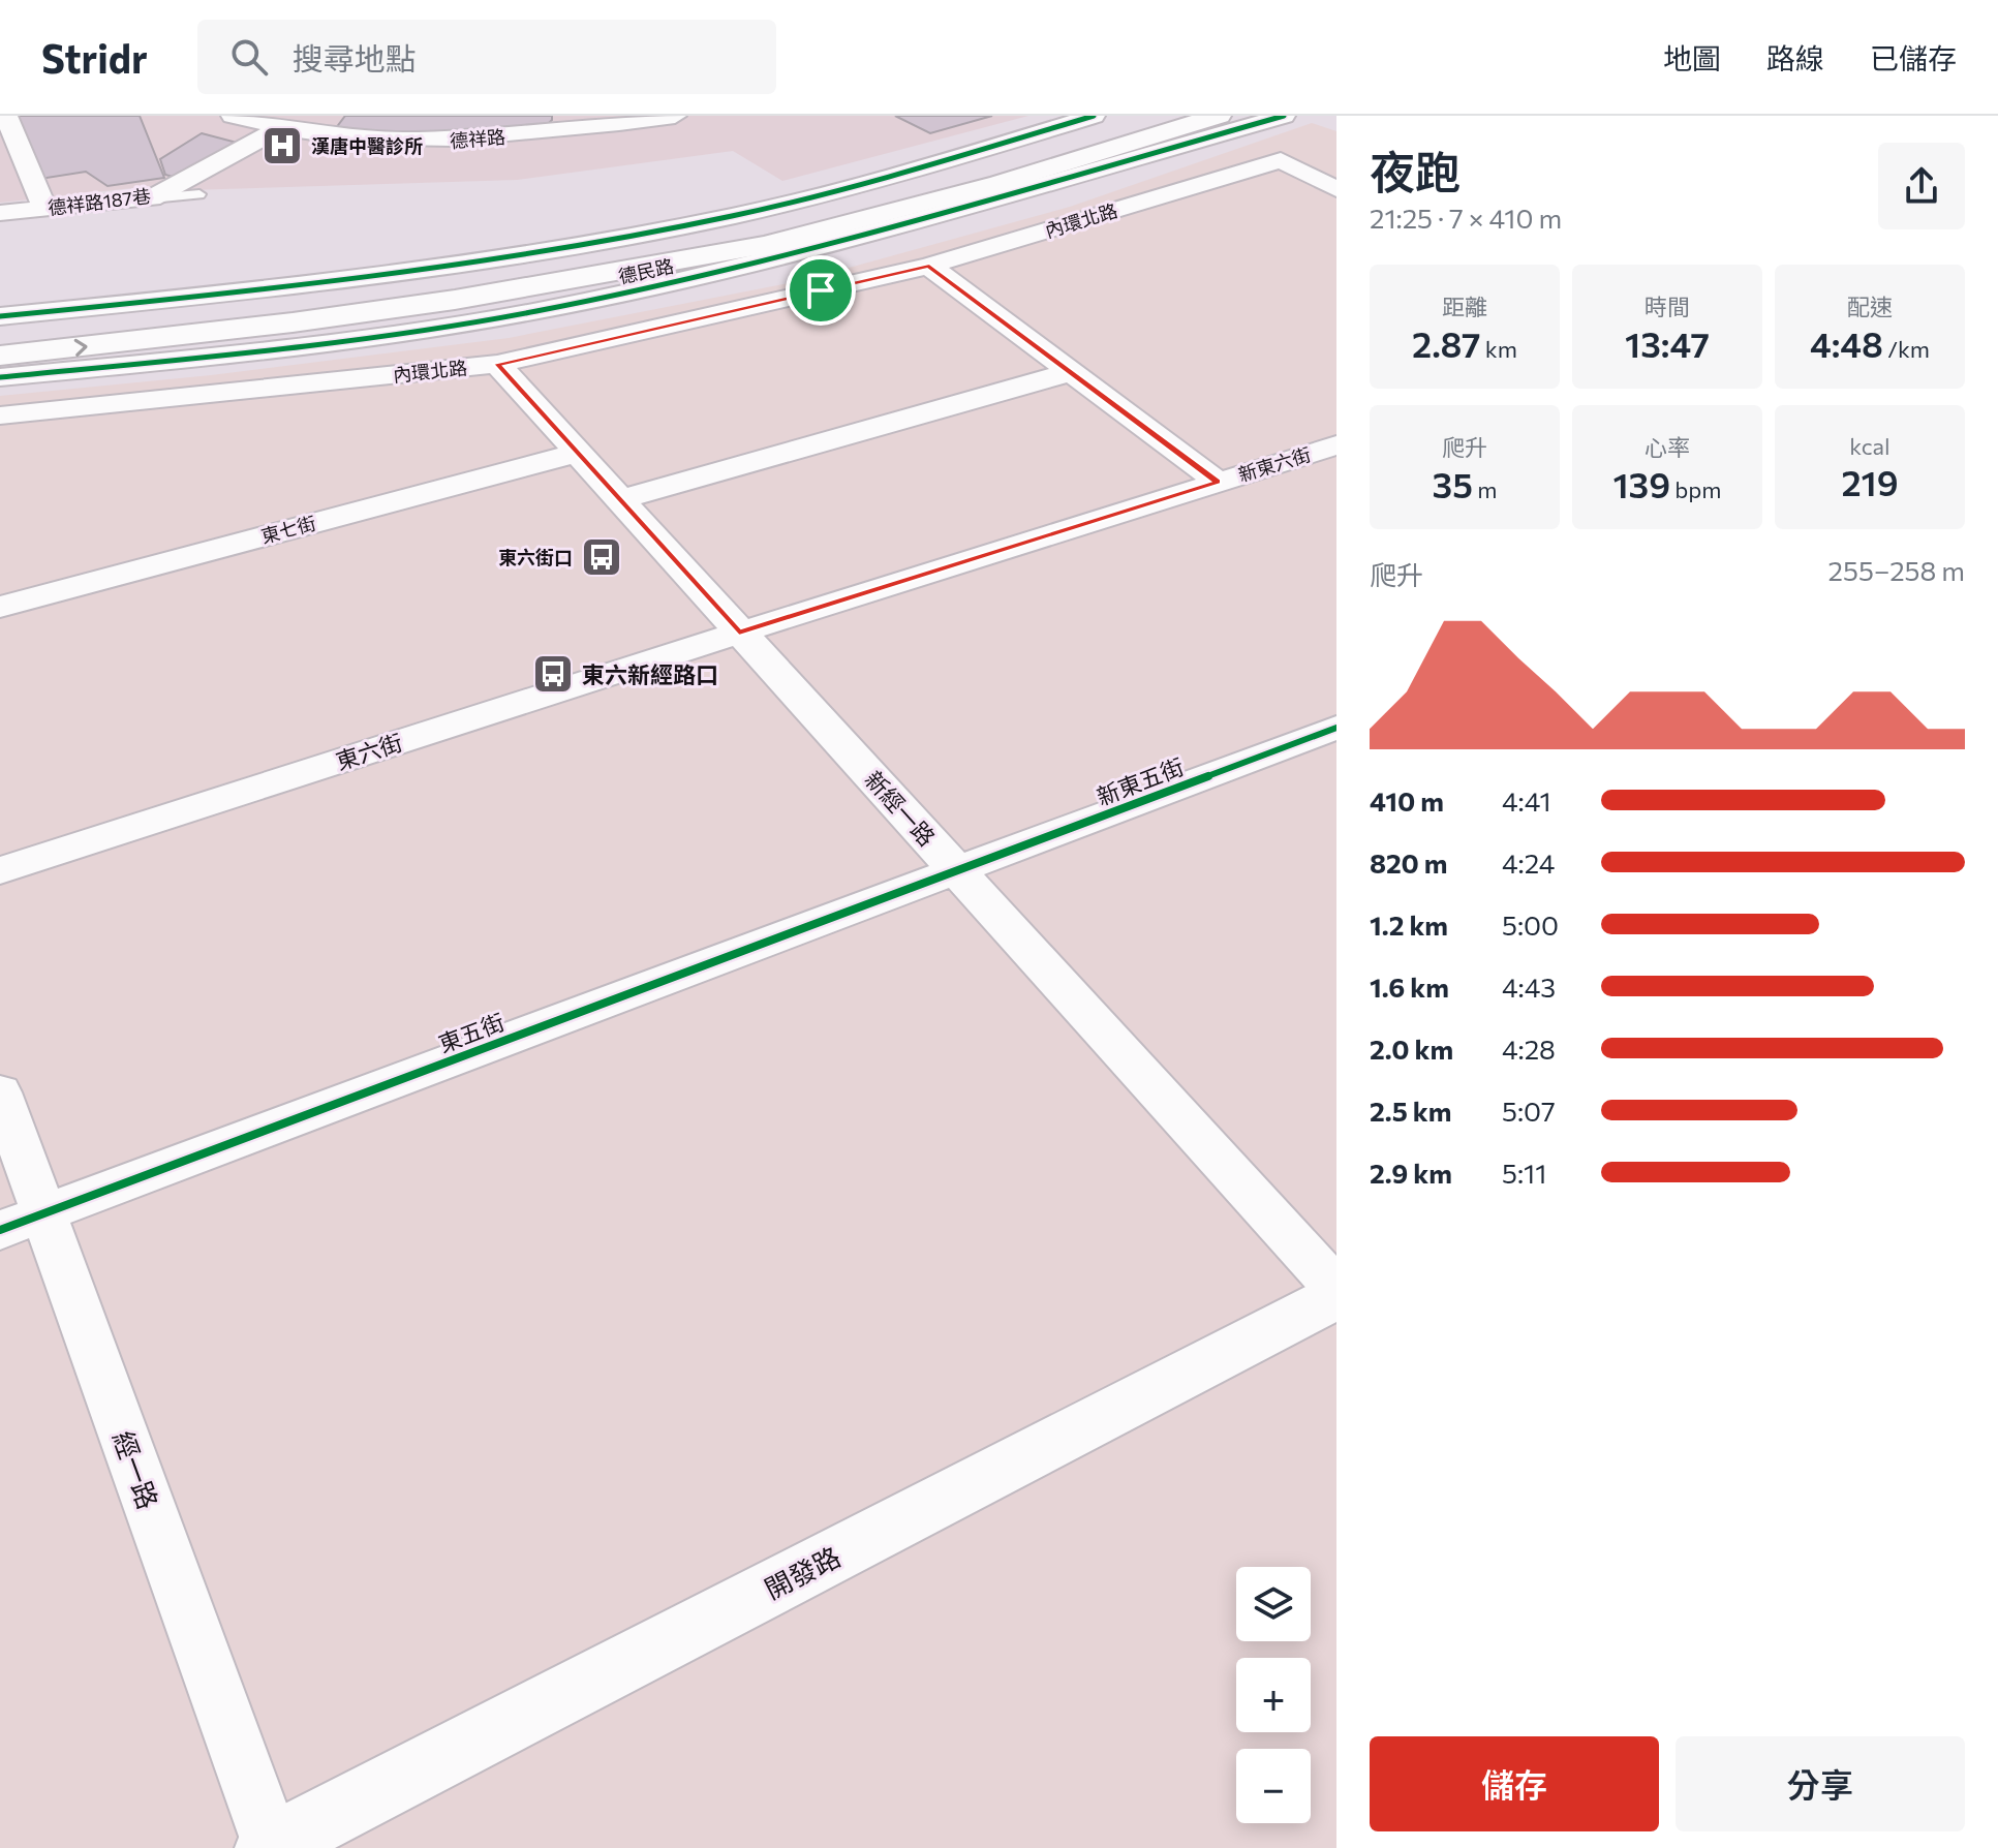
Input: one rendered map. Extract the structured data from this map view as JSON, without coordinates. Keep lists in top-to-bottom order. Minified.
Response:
{"streets":{"street":["德祥路","德祥路187巷","內環北路","德民路","新東六街","東七街","東六街","新東五街","新經一路","東五街","經一路","開發路"]},"crossings":[["德祥路","德祥路187巷"],["內環北路","新經一路"],["新東六街","東六街"],["新東六街","新經一路"],["東七街","新經一路"],["東六街","新經一路"],["新東五街","新經一路"],["新東五街","東五街"],["新經一路","東五街"],["東五街","經一路"],["經一路","開發路"]],"places":{"hospital":["漢唐中醫診所"],"bus stop":["東六街口","東六新經路口"]},"page":{"header":"Stridr","search":"搜尋地點","nav":["地圖","路線","已儲存"],"heading":["夜跑","21:25 · 7 × 410 m"],"stats":[["距離","2.87 km"],["時間","13:47"],["配速","4:48 /km"],["爬升","35 m"],["心率","139 bpm"],["kcal","219"]],"chart":["爬升","255–258 m"],"list":[{"name":"410 m","note":"4:41"},{"name":"820 m","note":"4:24"},{"name":"1.2 km","note":"5:00"},{"name":"1.6 km","note":"4:43"},{"name":"2.0 km","note":"4:28"},{"name":"2.5 km","note":"5:07"},{"name":"2.9 km","note":"5:11"}],"map_buttons":["+","−"],"buttons":["儲存","分享"]}}
